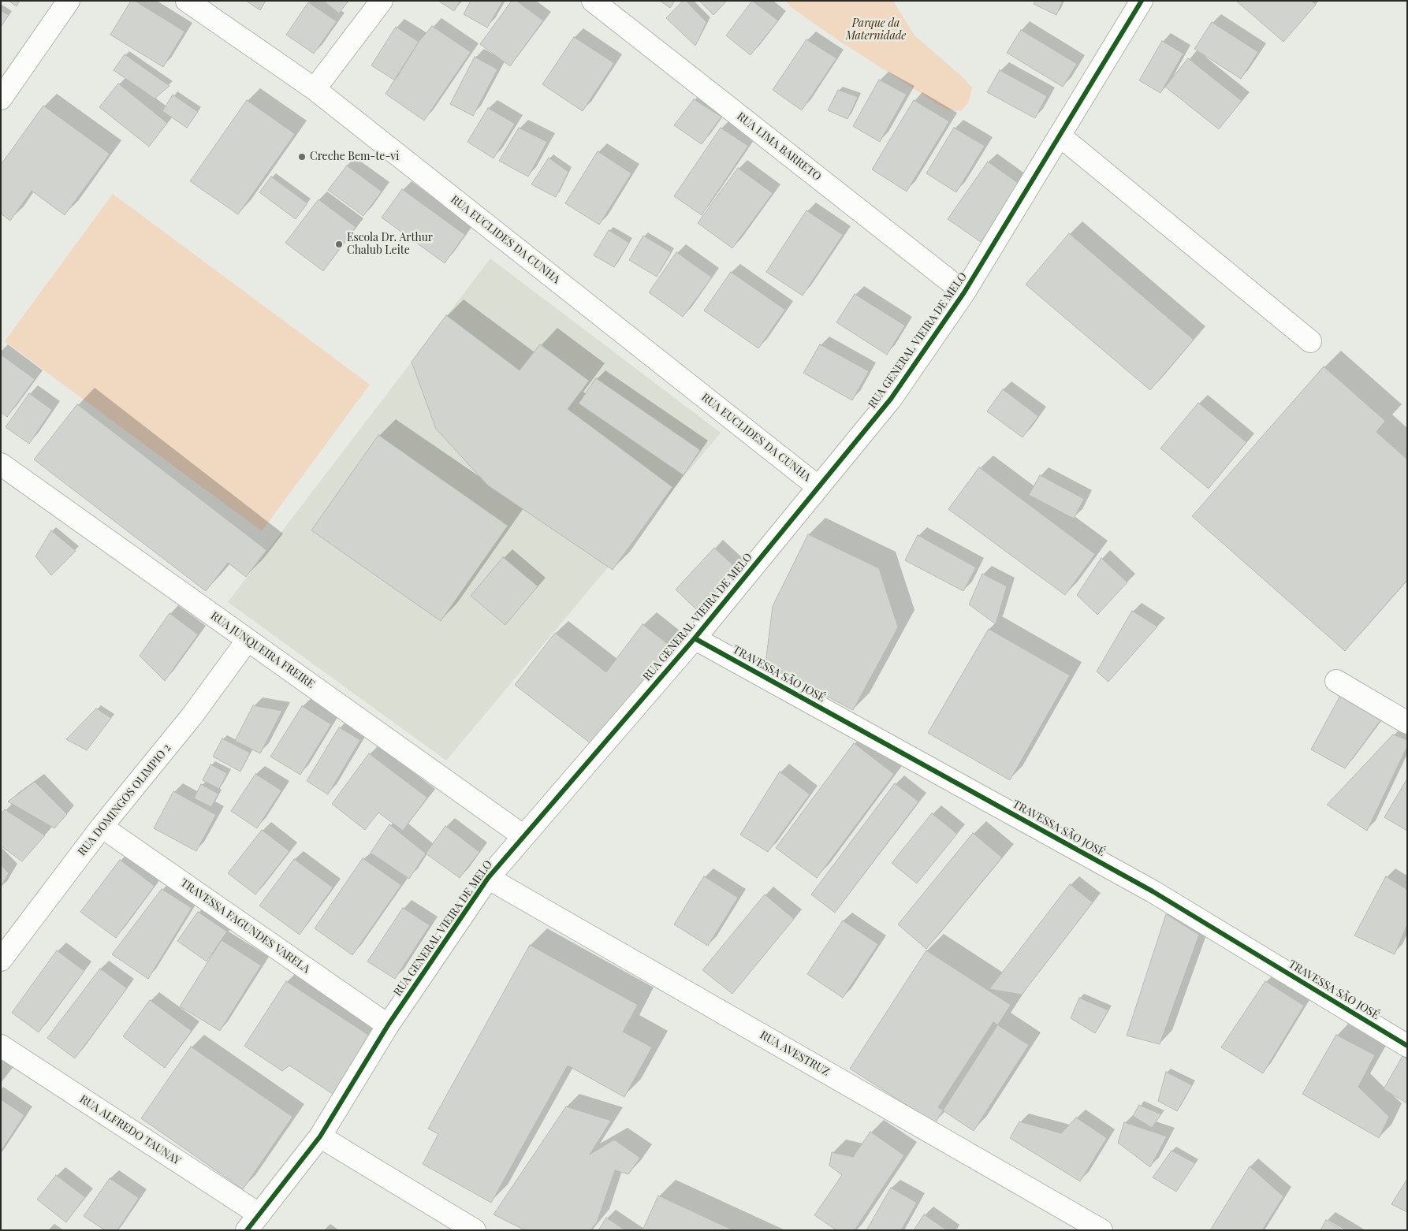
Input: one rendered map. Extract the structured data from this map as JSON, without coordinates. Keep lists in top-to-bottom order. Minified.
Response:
{"streets":{"street":["RUA LIMA BARRETO","RUA EUCLIDES DA CUNHA","RUA GENERAL VIEIRA DE MELO","RUA JUNQUEIRA FREIRE","TRAVESSA SÃO JOSÉ","RUA DOMINGOS OLIMPIO 2","TRAVESSA FAGUNDES VARELA","RUA AVESTRUZ","RUA ALFREDO TAUNAY"]},"crossings":[["RUA LIMA BARRETO","RUA GENERAL VIEIRA DE MELO"],["RUA EUCLIDES DA CUNHA","RUA GENERAL VIEIRA DE MELO"],["RUA GENERAL VIEIRA DE MELO","RUA JUNQUEIRA FREIRE"],["RUA GENERAL VIEIRA DE MELO","TRAVESSA SÃO JOSÉ"],["RUA GENERAL VIEIRA DE MELO","TRAVESSA FAGUNDES VARELA"],["RUA GENERAL VIEIRA DE MELO","RUA AVESTRUZ"],["RUA GENERAL VIEIRA DE MELO","RUA ALFREDO TAUNAY"],["RUA JUNQUEIRA FREIRE","RUA DOMINGOS OLIMPIO 2"],["RUA DOMINGOS OLIMPIO 2","TRAVESSA FAGUNDES VARELA"]],"parks":["Parque da Maternidade"],"places":["Creche Bem-te-vi","Escola Dr. Arthur Chalub Leite"]}
